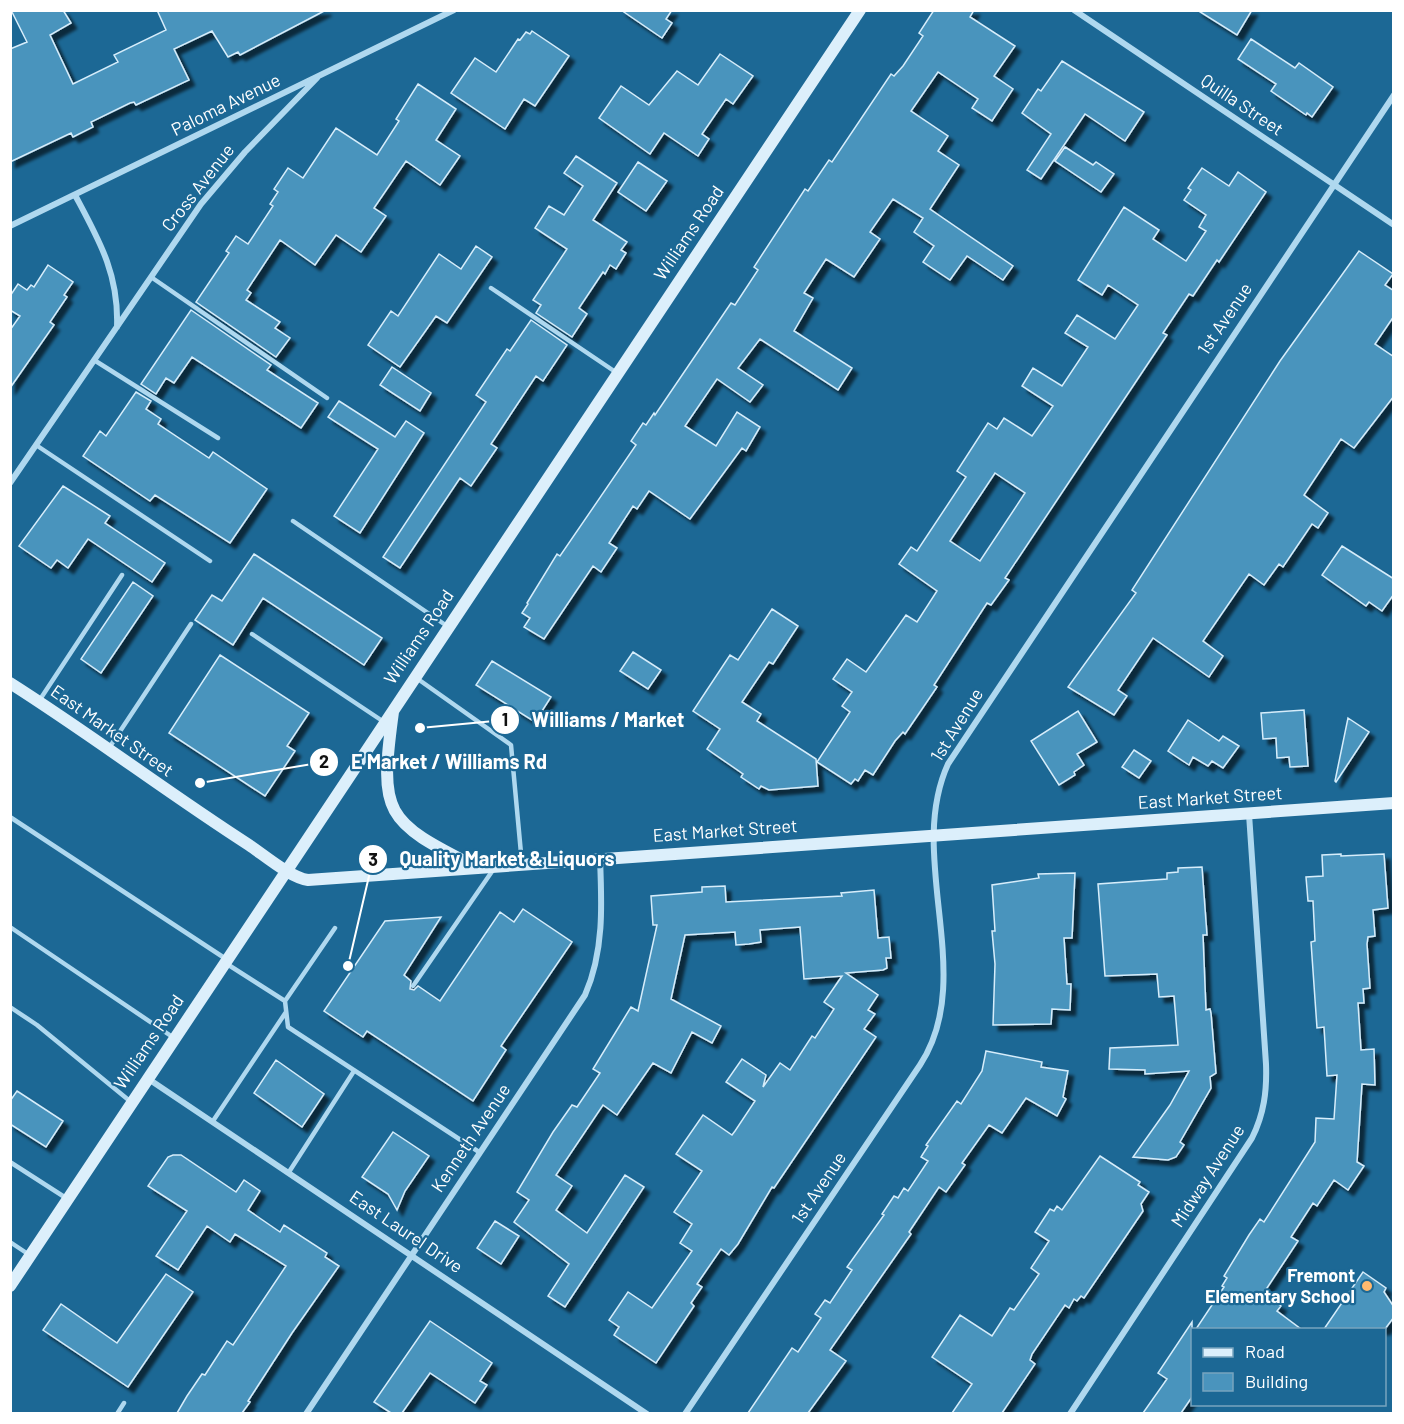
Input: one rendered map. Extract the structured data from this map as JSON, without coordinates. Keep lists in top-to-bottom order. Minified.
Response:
{"streets":{"main road":["Williams Road","East Market Street"],"street":["Paloma Avenue","Quilla Street","Cross Avenue","1st Avenue","Kenneth Avenue","Midway Avenue","East Laurel Drive"]},"crossings":[["Paloma Avenue","Cross Avenue"],["Quilla Street","1st Avenue"],["Williams Road","East Market Street"],["Williams Road","East Laurel Drive"],["1st Avenue","East Market Street"],["East Market Street","Kenneth Avenue"],["East Market Street","Midway Avenue"],["Kenneth Avenue","East Laurel Drive"]],"places":["Williams / Market","E Market / Williams Rd","Quality Market & Liquors","Fremont Elementary School"],"legend":["Road","Building"]}
